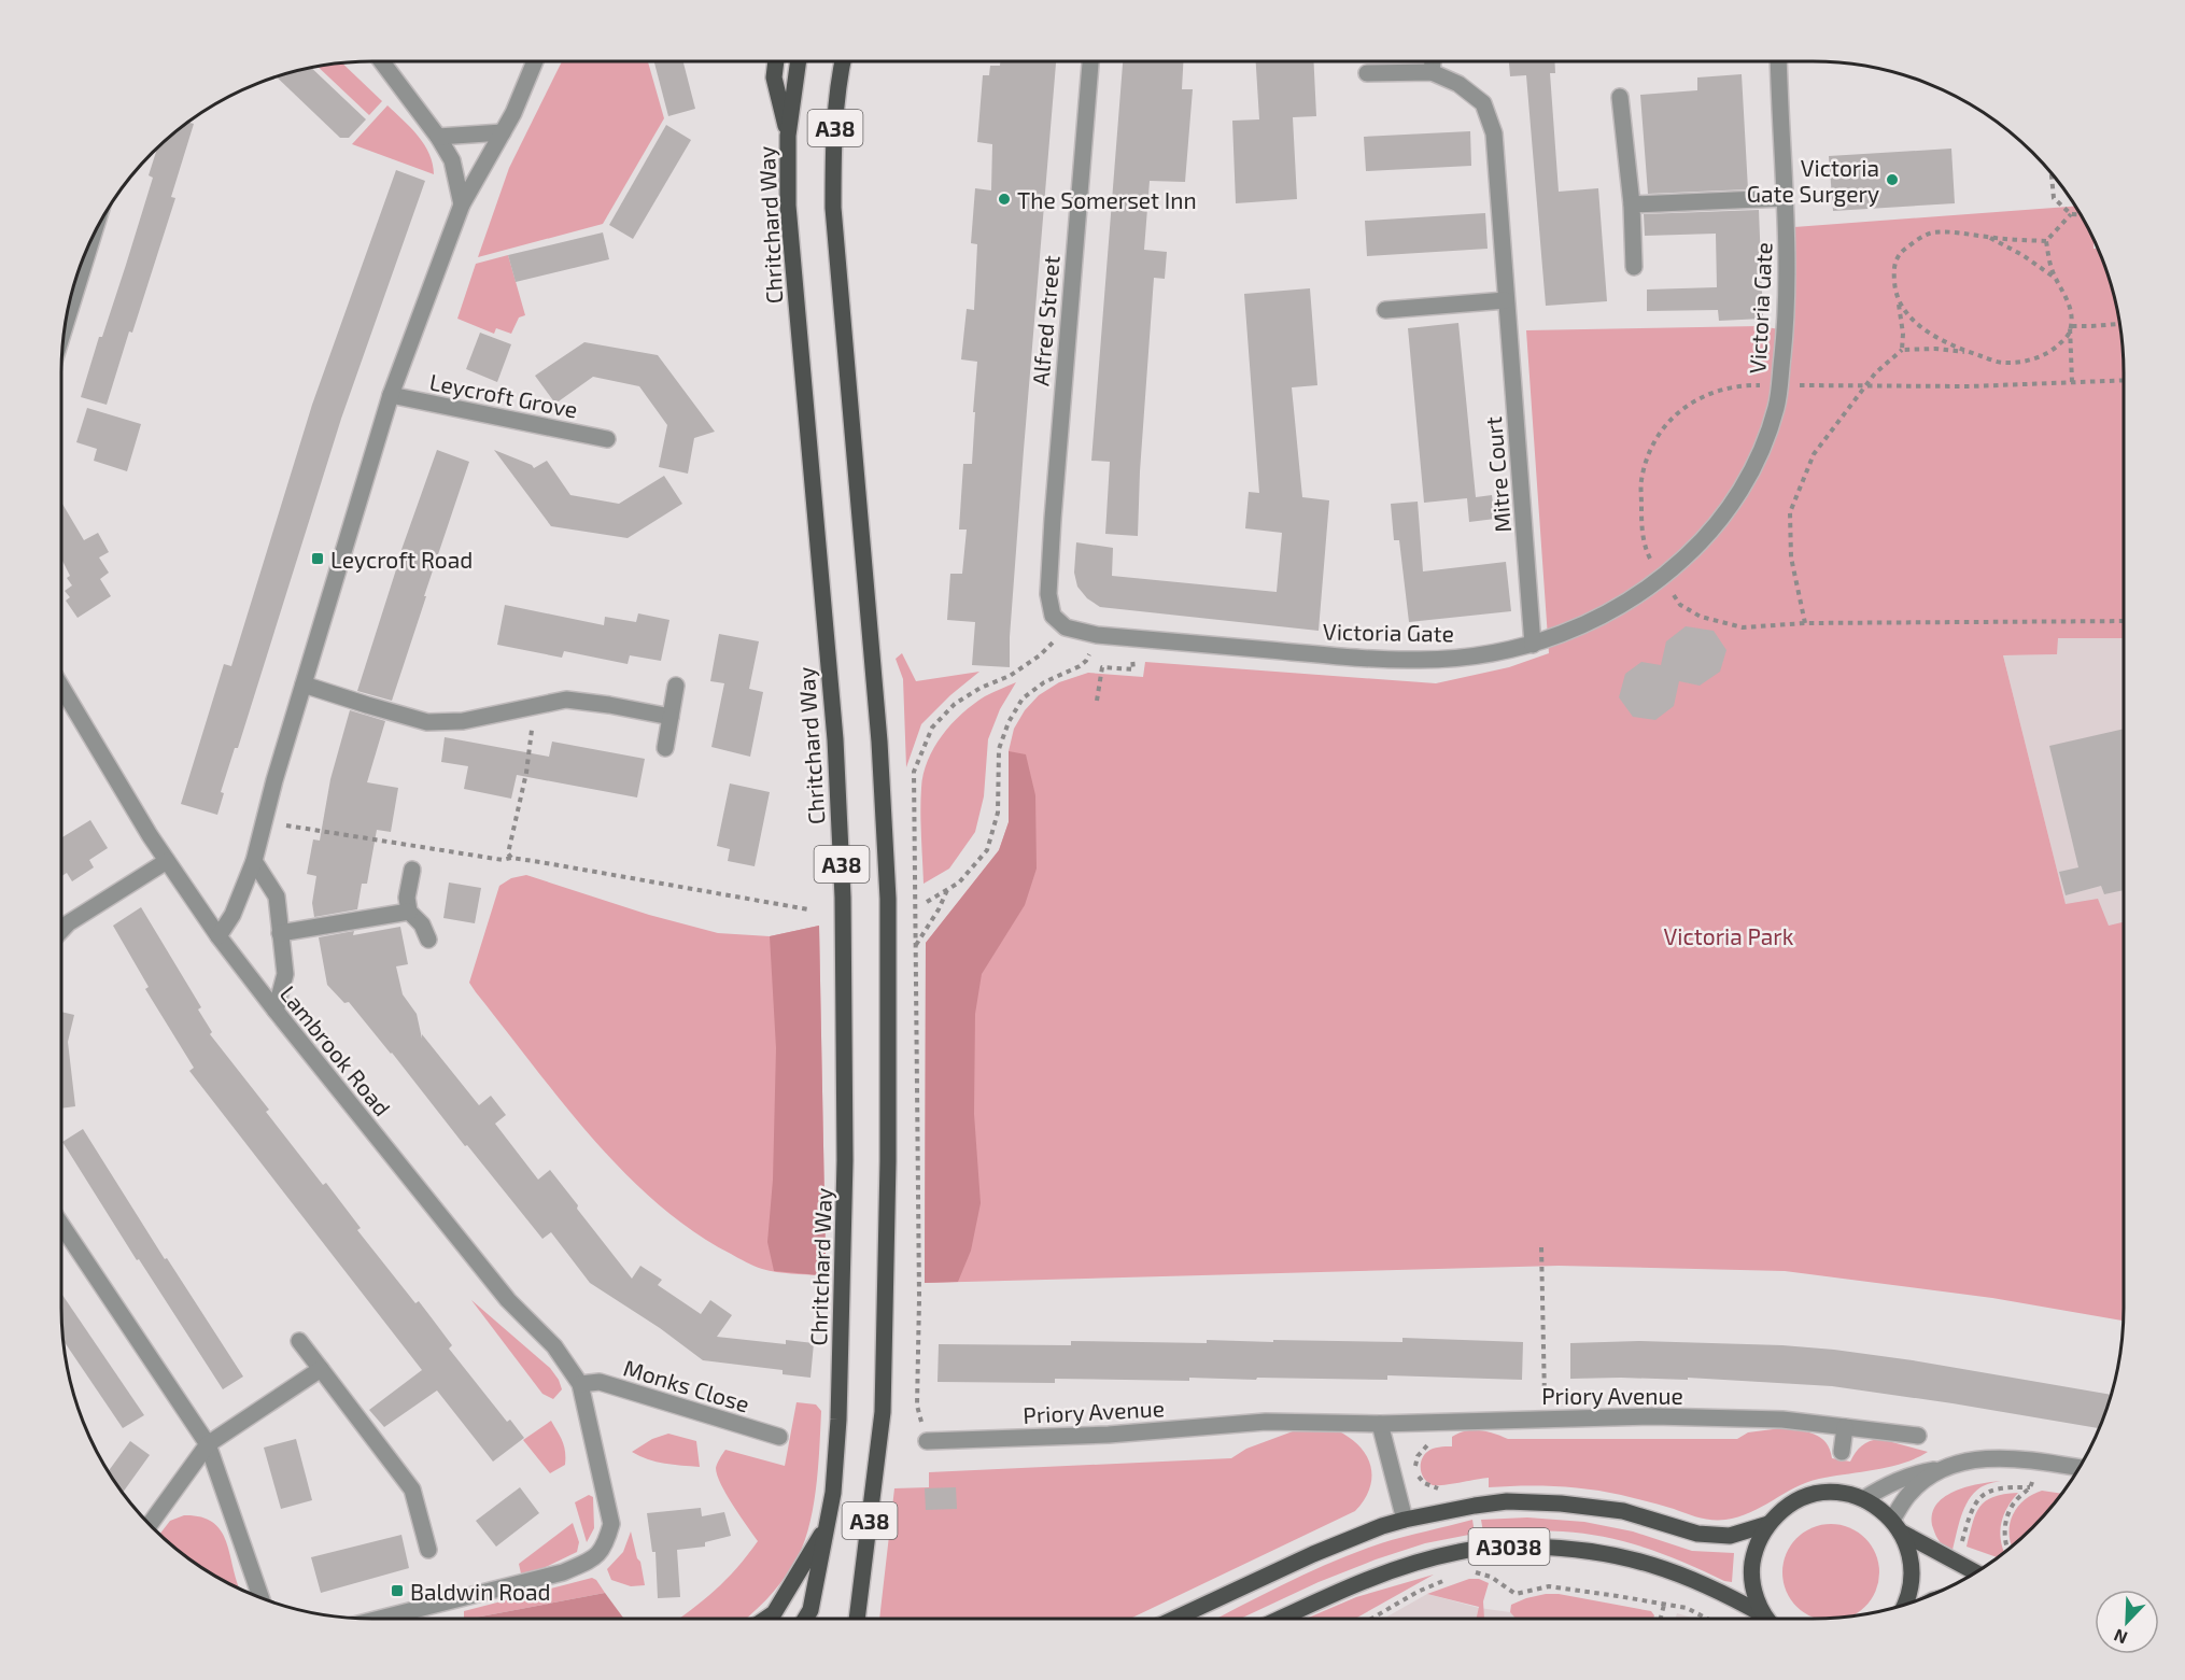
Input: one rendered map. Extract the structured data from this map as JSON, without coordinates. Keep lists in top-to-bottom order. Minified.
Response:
{"streets":{"main road":["A38","Chritchard Way","A3038"],"street":["Victoria Gate","Alfred Street","Leycroft Grove","Mitre Court","Lambrook Road","Monks Close","Priory Avenue"]},"crossings":[["Victoria Gate","Alfred Street"],["Victoria Gate","Mitre Court"],["Lambrook Road","Monks Close"]],"parks":["Victoria Park"],"places":{"other":["Victoria Gate Surgery","The Somerset Inn"],"transit":["Leycroft Road","Baldwin Road"]},"north":"bottom left"}
